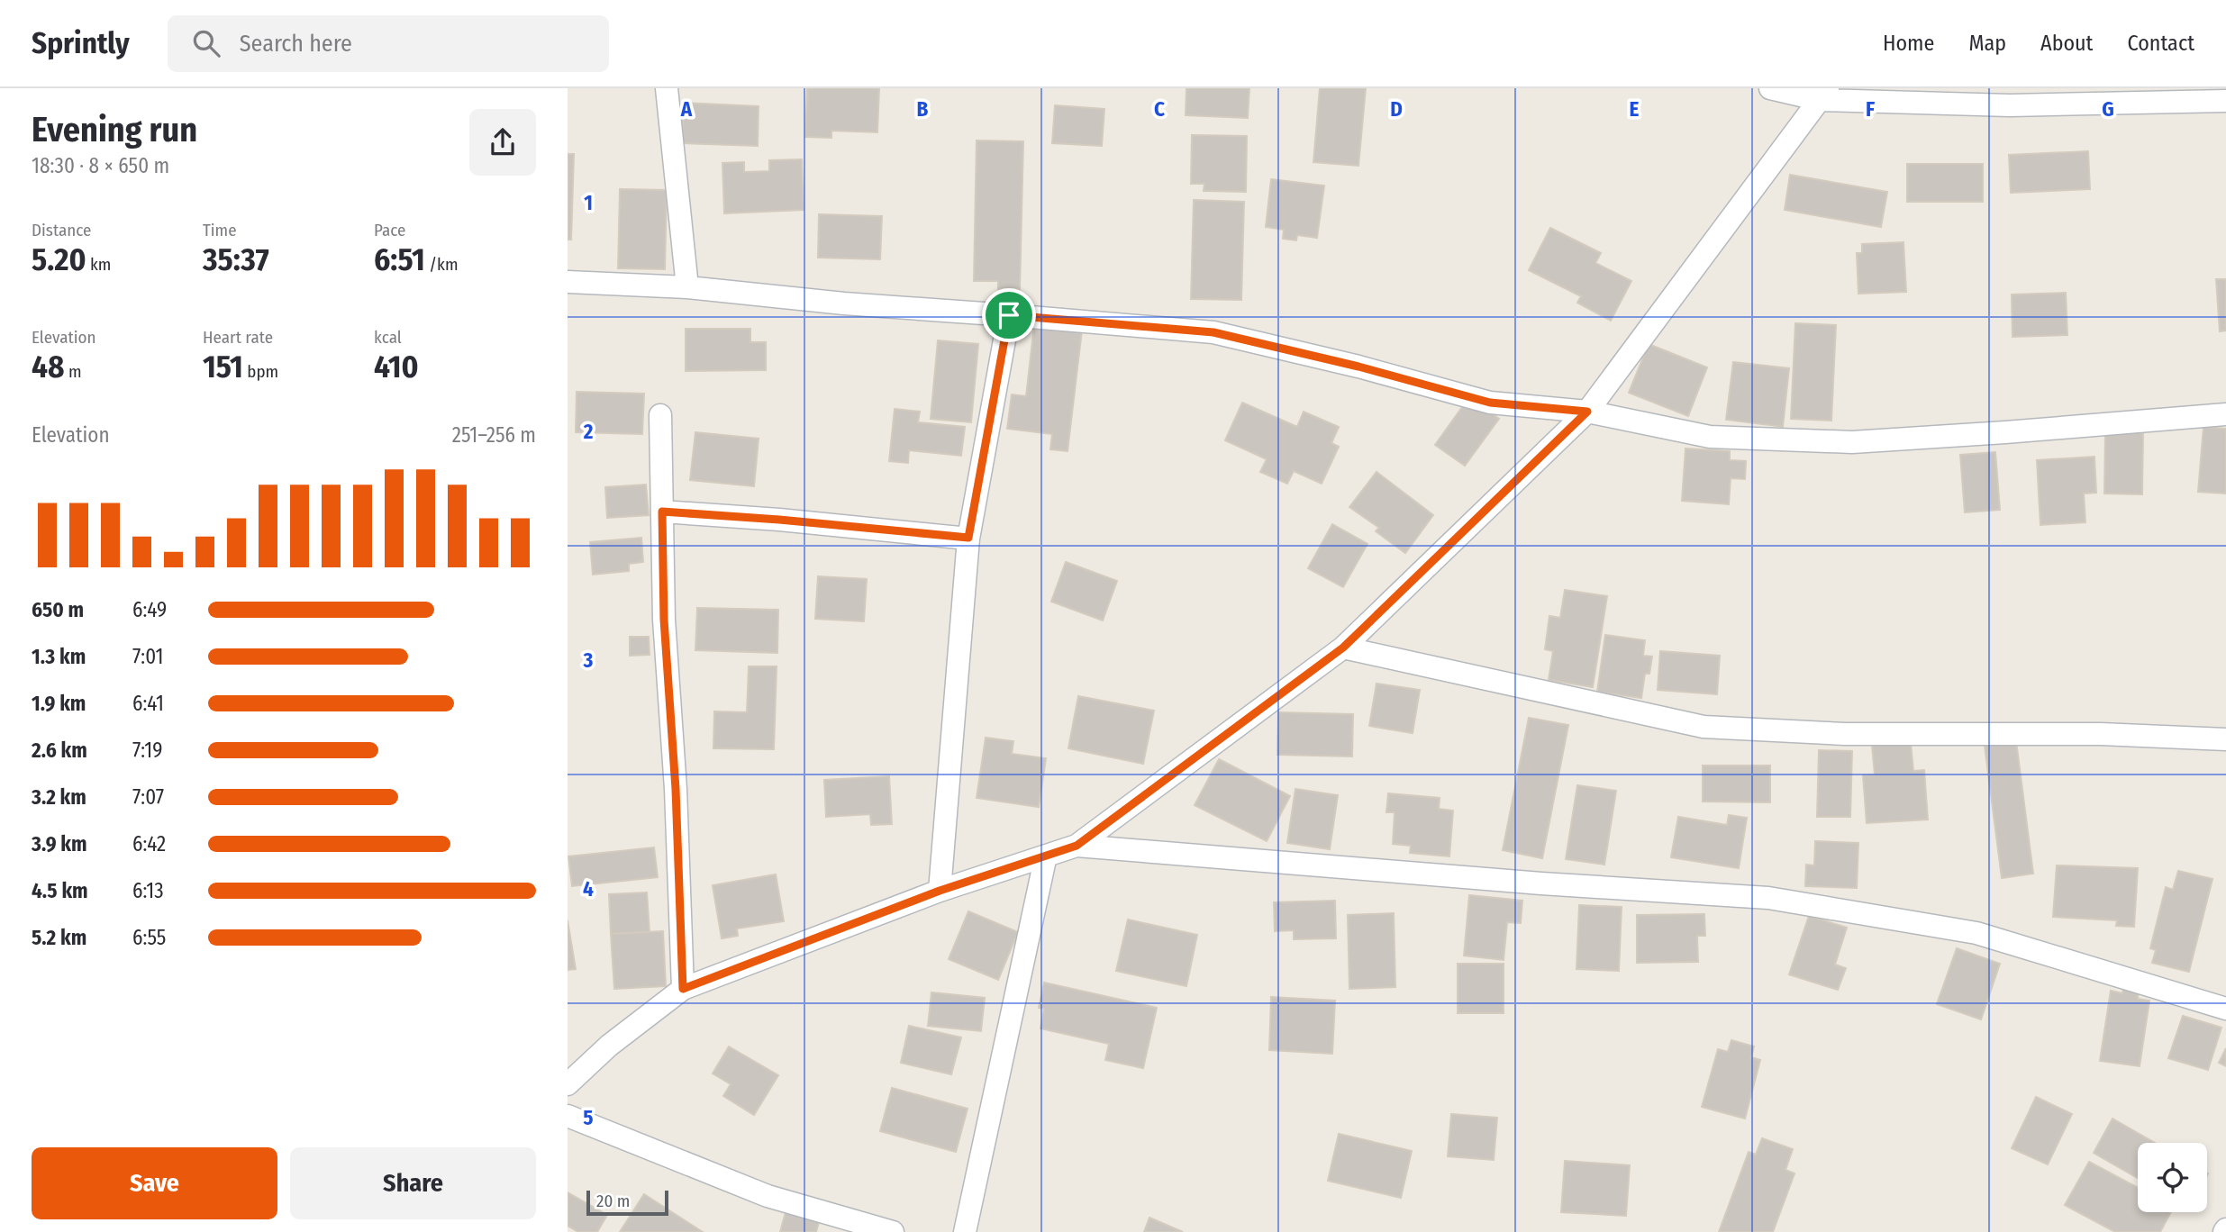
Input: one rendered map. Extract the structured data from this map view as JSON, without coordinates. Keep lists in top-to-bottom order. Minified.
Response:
{"scale_bar":"20 m","page":{"header":"Sprintly","search":"Search here","nav":["Home","Map","About","Contact"],"heading":["Evening run","18:30 · 8 × 650 m"],"stats":[["Distance","5.20 km"],["Time","35:37"],["Pace","6:51 /km"],["Elevation","48 m"],["Heart rate","151 bpm"],["kcal","410"]],"chart":["Elevation","251–256 m"],"list":[{"name":"650 m","note":"6:49"},{"name":"1.3 km","note":"7:01"},{"name":"1.9 km","note":"6:41"},{"name":"2.6 km","note":"7:19"},{"name":"3.2 km","note":"7:07"},{"name":"3.9 km","note":"6:42"},{"name":"4.5 km","note":"6:13"},{"name":"5.2 km","note":"6:55"}],"buttons":["Save","Share"],"scale":"20 m"},"grid":{"columns":["A","B","C","D","E","F","G"],"rows":["1","2","3","4","5"]}}
